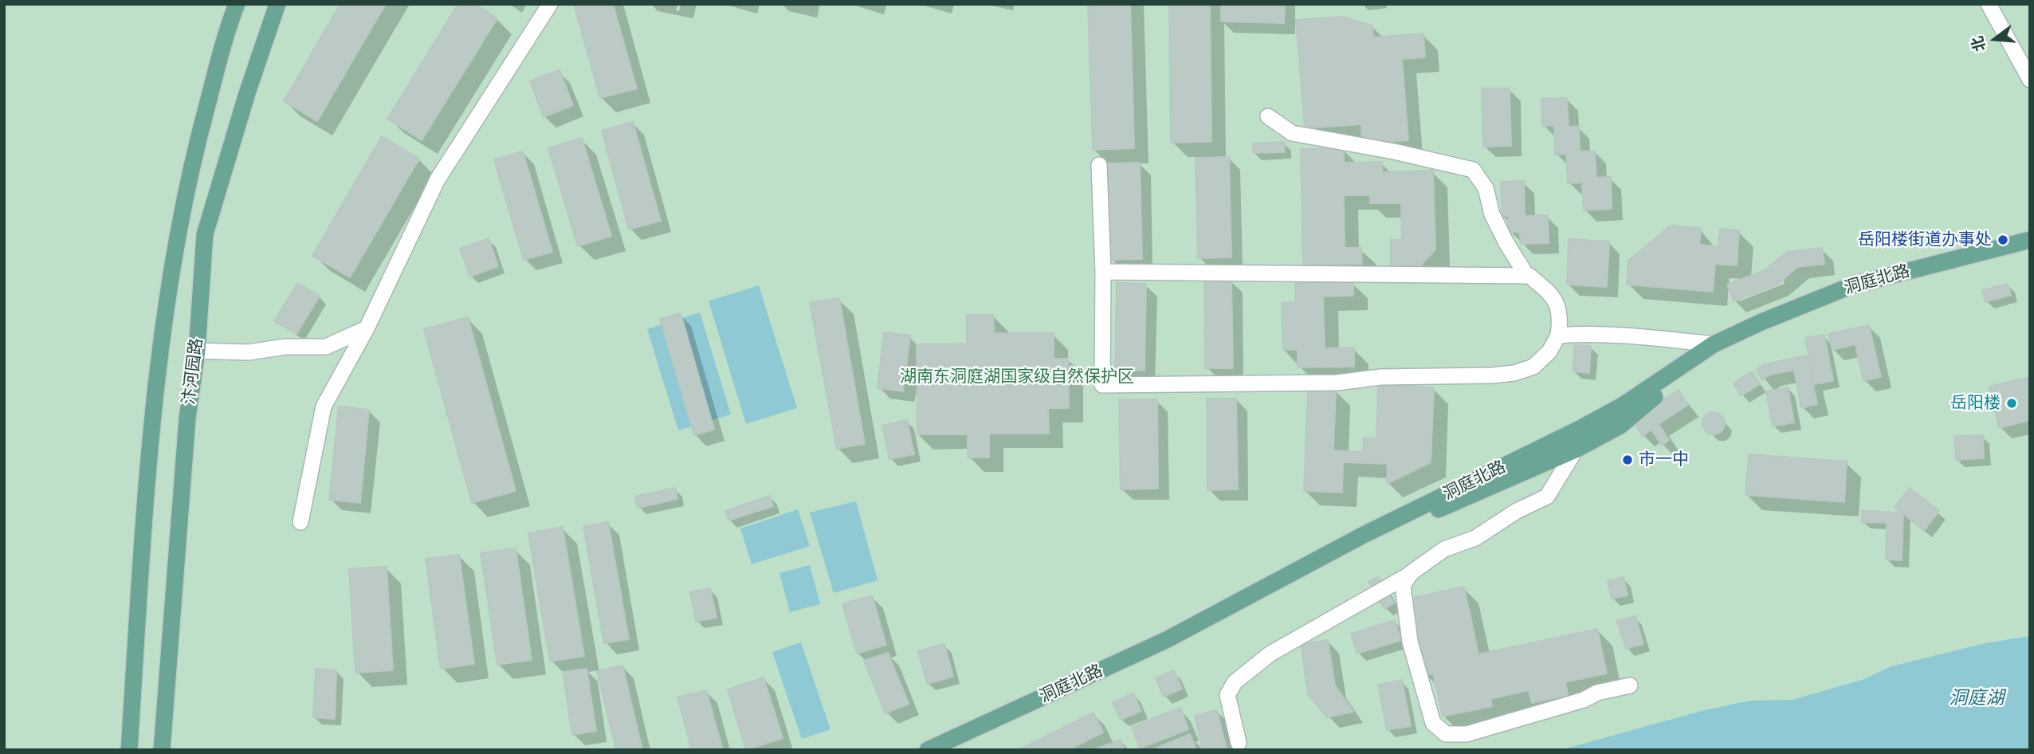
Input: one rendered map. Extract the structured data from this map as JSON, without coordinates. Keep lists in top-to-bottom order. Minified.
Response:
{"streets":{"main road":["洞庭北路","汴河园路"]},"water":["洞庭湖"],"parks":["湖南东洞庭湖国家级自然保护区"],"places":["岳阳楼街道办事处","岳阳楼","市一中"],"north":"left"}
